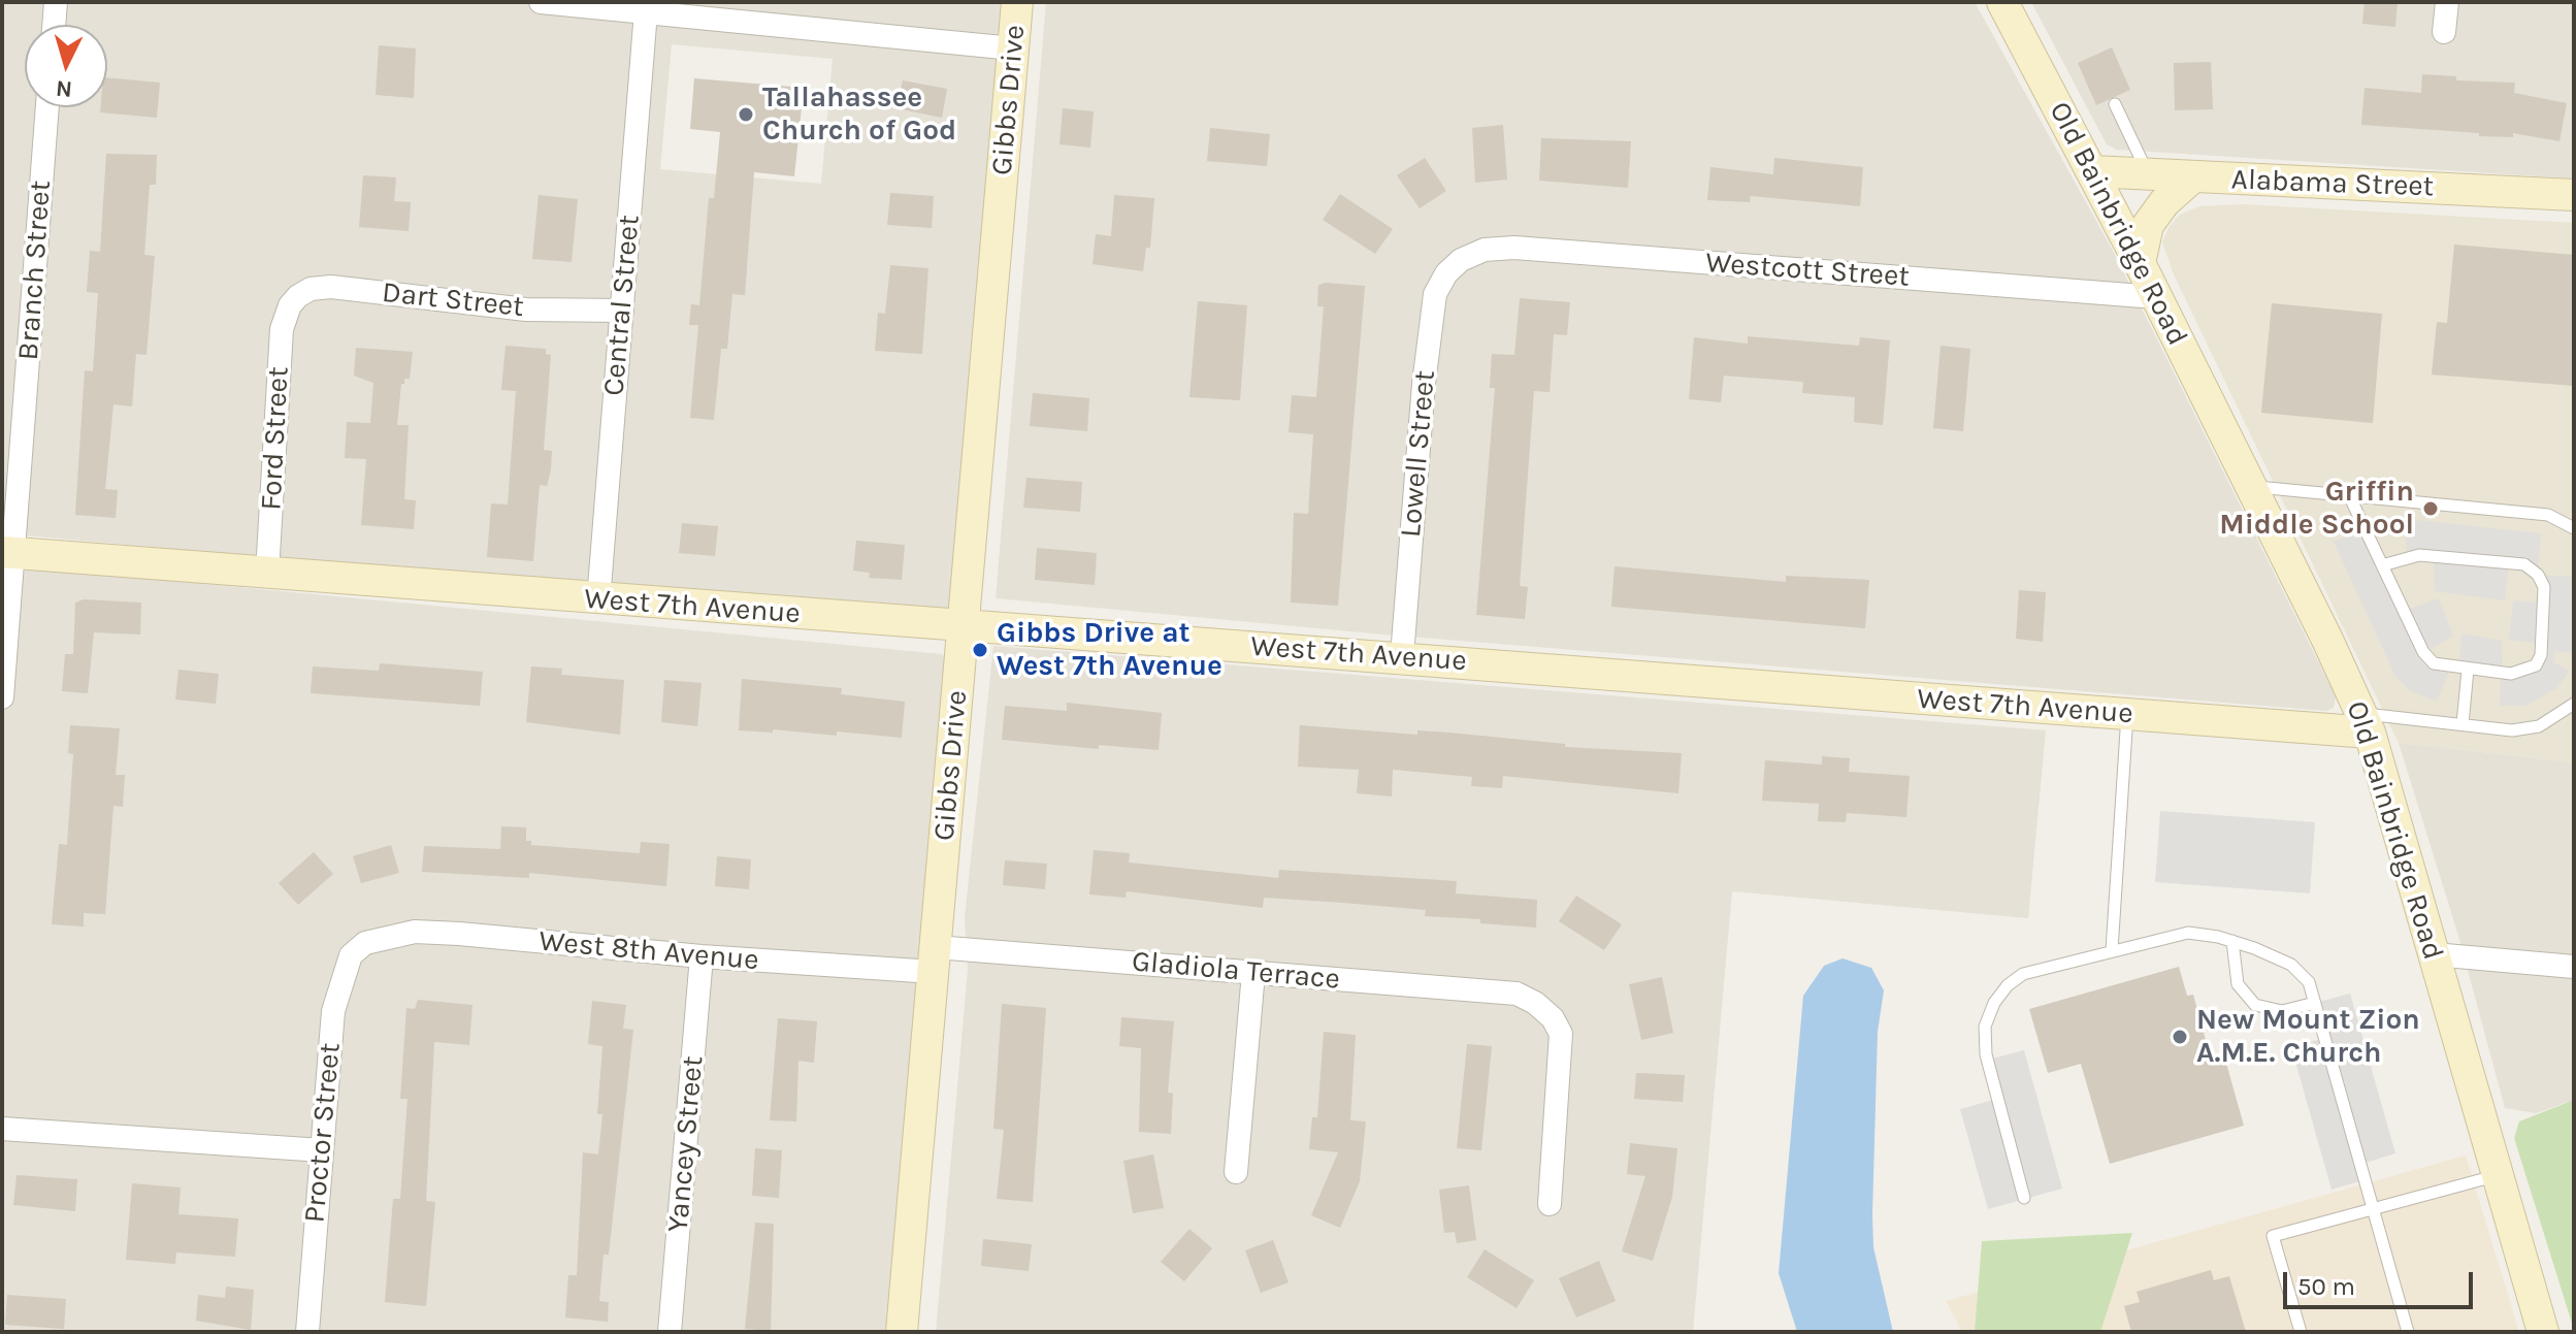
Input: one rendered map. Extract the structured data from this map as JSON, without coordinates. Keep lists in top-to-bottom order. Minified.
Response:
{"streets":{"street":["Gibbs Drive","Alabama Street","Old Bainbridge Road","Branch Street","Westcott Street","Dart Street","Central Street","Ford Street","Lowell Street","West 7th Avenue","West 8th Avenue","Gladiola Terrace","Proctor Street","Yancey Street"]},"crossings":[["Gibbs Drive","West 7th Avenue"],["Gibbs Drive","West 8th Avenue"],["Gibbs Drive","Gladiola Terrace"],["Alabama Street","Old Bainbridge Road"],["Old Bainbridge Road","Westcott Street"],["Old Bainbridge Road","West 7th Avenue"],["Branch Street","West 7th Avenue"],["Westcott Street","Lowell Street"],["Dart Street","Central Street"],["Dart Street","Ford Street"],["Central Street","West 7th Avenue"],["Ford Street","West 7th Avenue"],["Lowell Street","West 7th Avenue"],["West 8th Avenue","Gladiola Terrace"],["West 8th Avenue","Proctor Street"],["West 8th Avenue","Yancey Street"]],"places":["Tallahassee Church of God","Griffin Middle School","Gibbs Drive at West 7th Avenue","New Mount Zion A.M.E. Church"],"scale_bar":"50 m","north":"bottom"}
